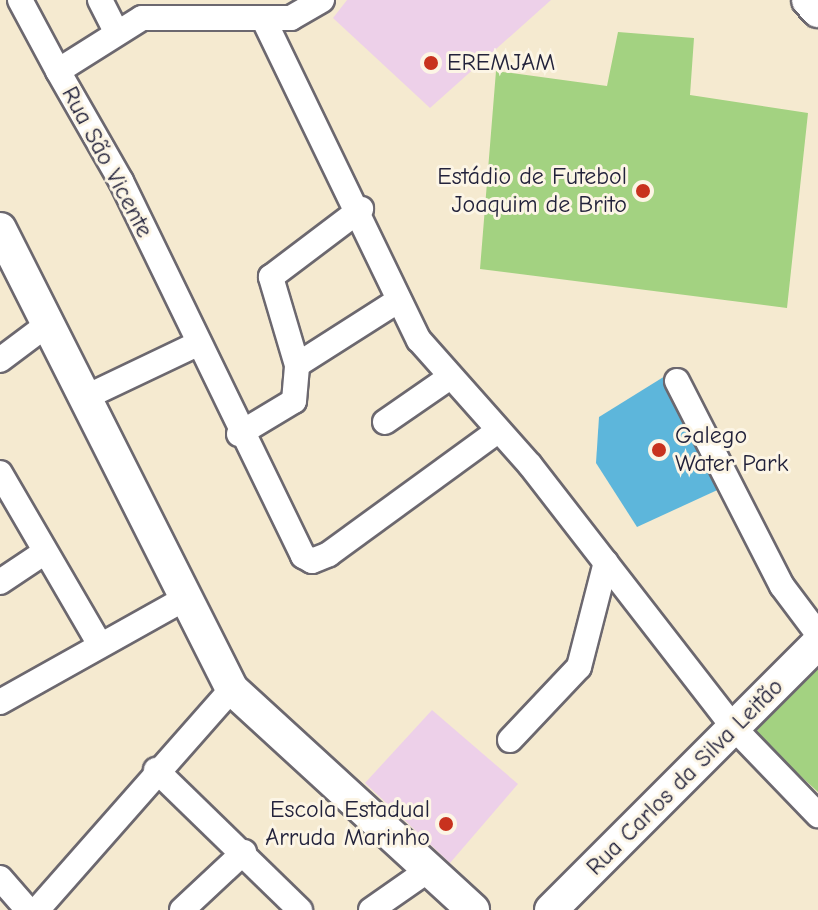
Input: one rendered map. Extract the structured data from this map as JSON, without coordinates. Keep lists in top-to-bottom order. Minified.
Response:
{"streets":{"main road":["Rua Carlos da Silva Leitão"],"street":["Rua São Vicente"]},"places":["EREMJAM","Estádio de Futebol Joaquim de Brito","Galego Water Park","Escola Estadual Arruda Marinho"]}
